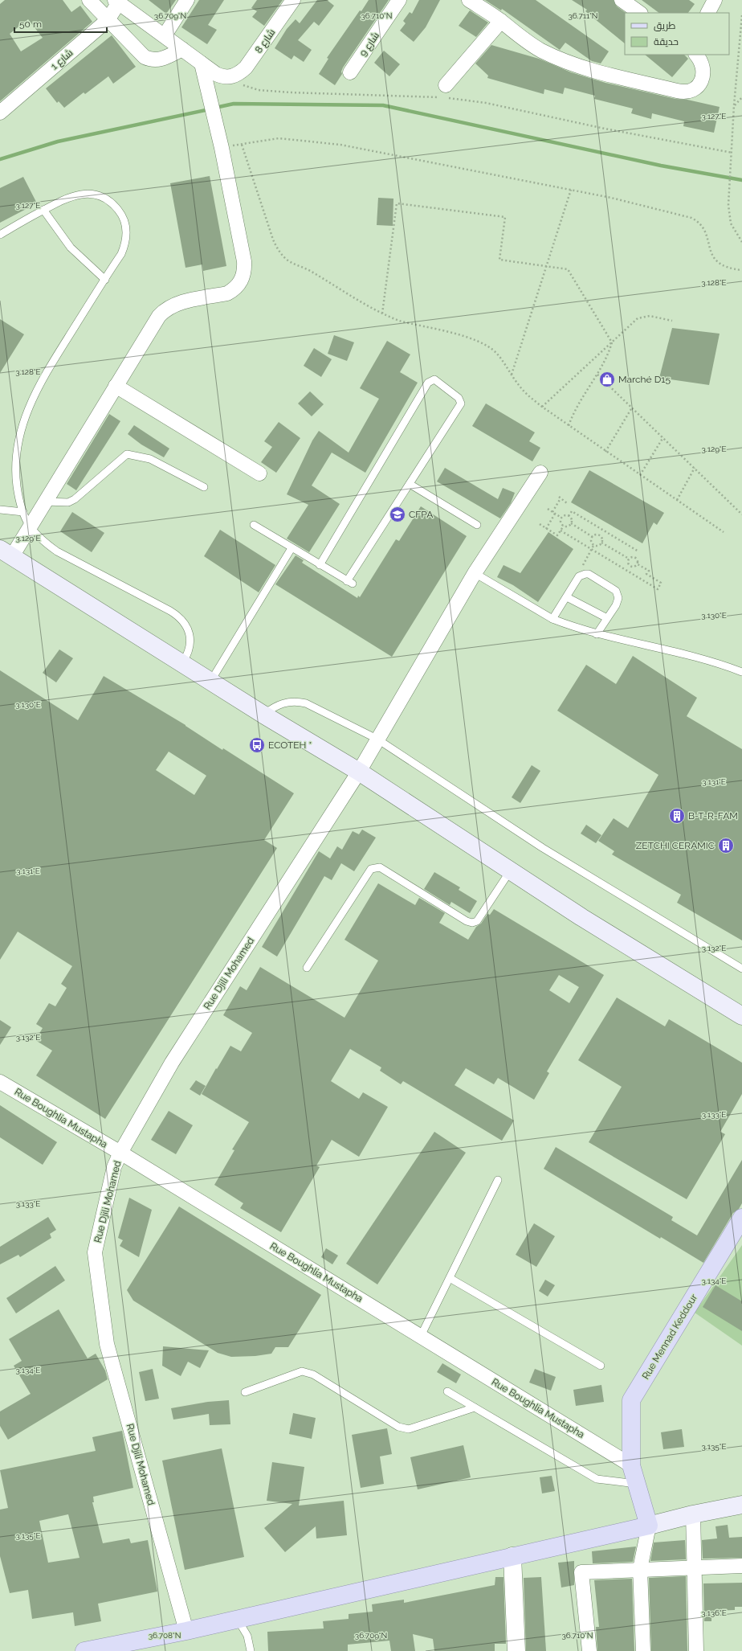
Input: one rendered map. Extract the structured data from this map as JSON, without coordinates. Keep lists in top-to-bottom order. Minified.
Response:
{"streets":{"main road":["Rue Mennad Keddour"],"street":["شارع 8","شارع 9","شارع 1","Rue Djili Mohamed","Rue Boughlia Mustapha"]},"crossings":[["Rue Djili Mohamed","Rue Boughlia Mustapha"],["Rue Boughlia Mustapha","Rue Mennad Keddour"]],"places":{"shop":["Marché D15"],"school or university":["CFPA"],"bus stop":["ECOTEH *"],"building":["B-T-R-FAM","ZETCHI CERAMIC"]},"legend":["طريق","حديقة"],"scale_bar":"50 m","coordinates":["36.709°N","36.710°N","36.711°N","3.127°E","3.128°E","3.129°E","3.130°E","3.131°E","3.132°E","3.133°E","3.134°E","3.135°E","3.136°E","36.708°N"]}
